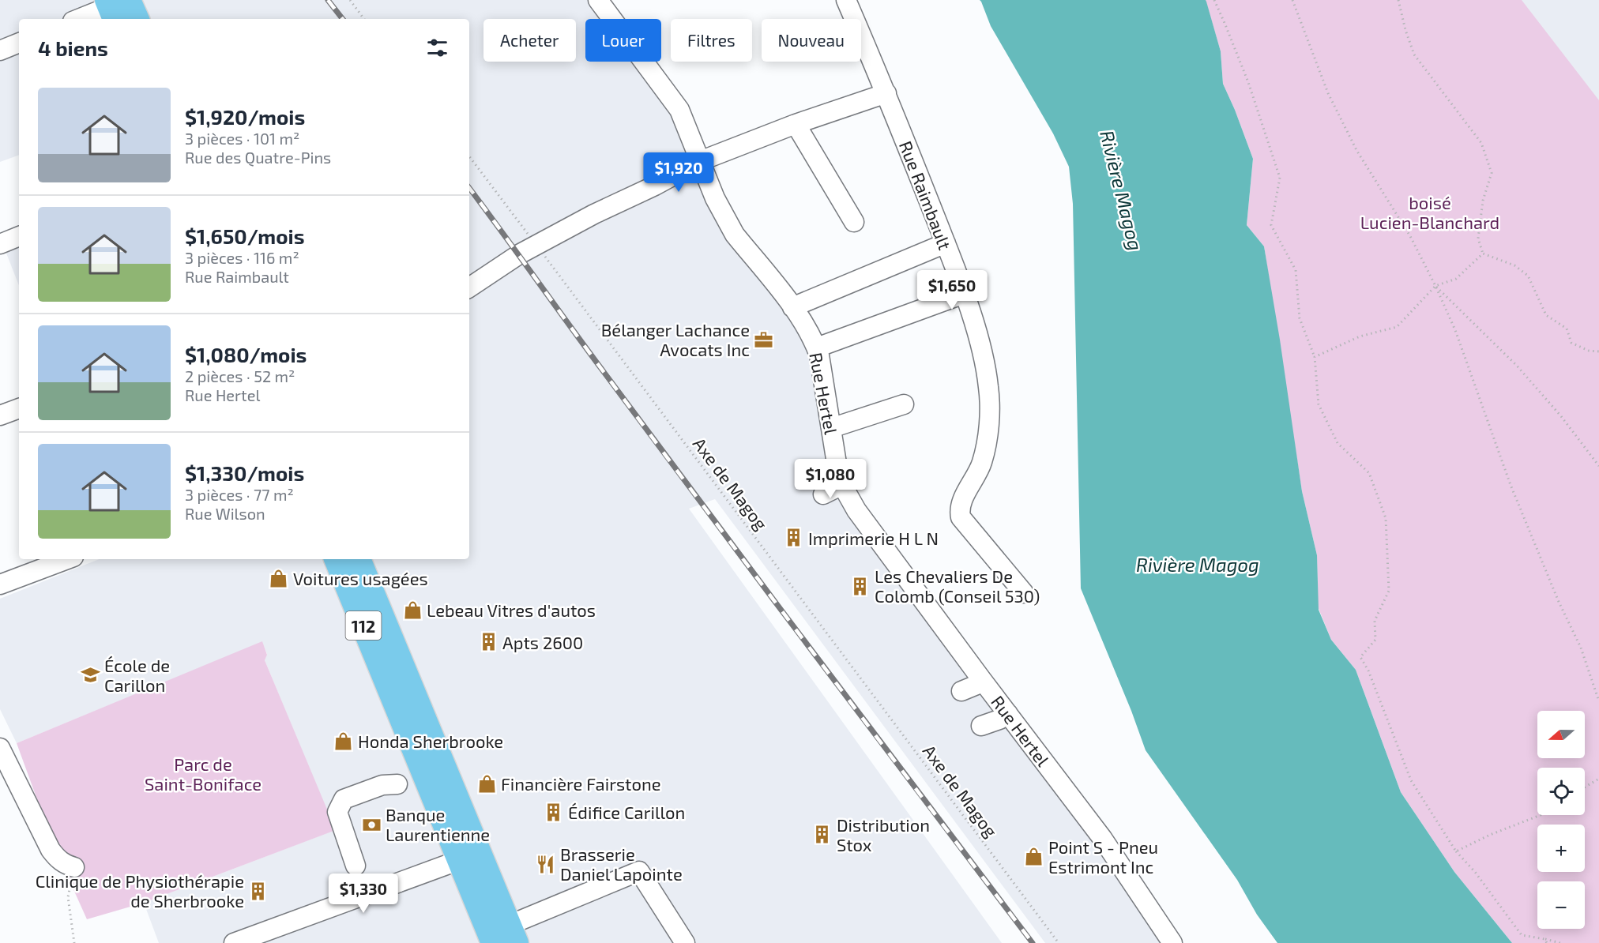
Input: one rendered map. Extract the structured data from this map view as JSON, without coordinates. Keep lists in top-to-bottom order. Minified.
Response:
{"streets":{"main road":["112"],"street":["Rue Raimbault","Rue Hertel"],"path":["Axe de Magog"]},"water":["Rivière Magog"],"parks":["boisé Lucien-Blanchard","Parc de Saint-Boniface"],"places":{"office":["Bélanger Lachance Avocats Inc"],"building":["Imprimerie H L N","Les Chevaliers De Colomb (Conseil 530)","Apts 2600","Édifice Carillon","Distribution Stox","Clinique de Physiothérapie de Sherbrooke"],"shop":["Voitures usagées","Lebeau Vitres d'autos","Honda Sherbrooke","Financière Fairstone","Point S - Pneu Estrimont Inc"],"school or university":["École de Carillon"],"bank":["Banque Laurentienne"],"restaurant":["Brasserie Daniel Lapointe"]},"north":"left","page":{"chip":["Acheter","Louer","Filtres","Nouveau"],"heading":"4 biens","list":[{"name":"$1,920/mois","note":"3 pièces · 101 m² · Rue des Quatre-Pins"},{"name":"$1,650/mois","note":"3 pièces · 116 m² · Rue Raimbault"},{"name":"$1,080/mois","note":"2 pièces · 52 m² · Rue Hertel"},{"name":"$1,330/mois","note":"3 pièces · 77 m² · Rue Wilson"}],"price":["$1,920","$1,650","$1,080","$1,330"],"map_buttons":["+","−"]}}
